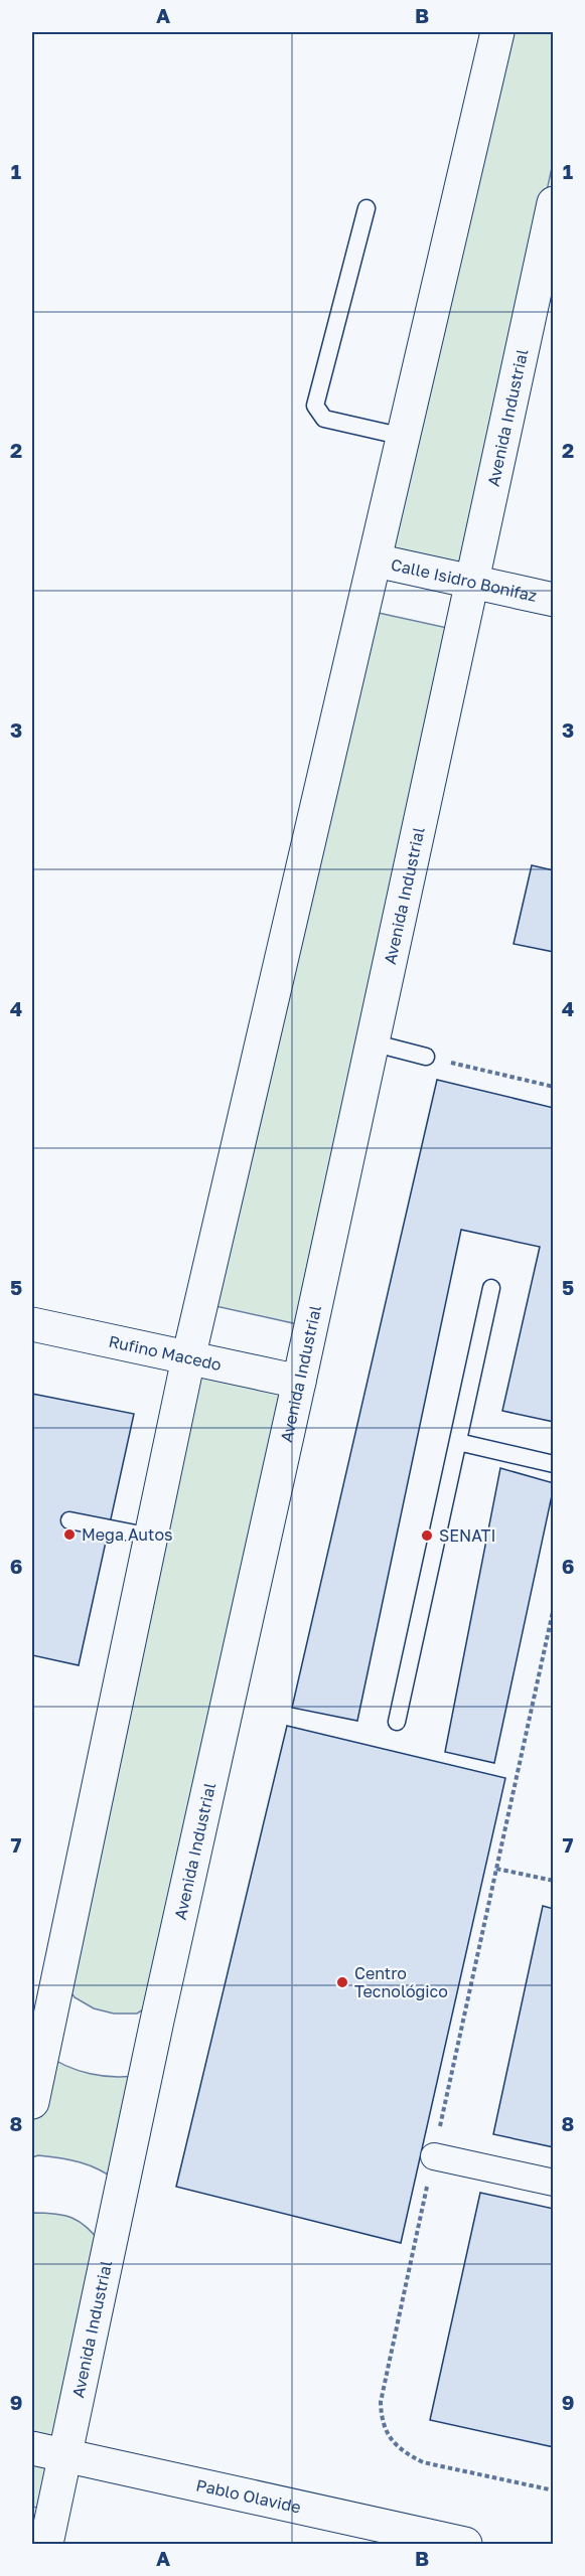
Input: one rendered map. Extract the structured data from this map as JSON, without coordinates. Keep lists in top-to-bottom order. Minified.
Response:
{"streets":{"main road":["Avenida Industrial","Calle Isidro Bonifaz","Rufino Macedo","Pablo Olavide"]},"crossings":[["Avenida Industrial","Calle Isidro Bonifaz"],["Avenida Industrial","Rufino Macedo"],["Avenida Industrial","Pablo Olavide"]],"places":["Mega Autos","SENATI","Centro Tecnológico"],"grid":{"columns":["A","B"],"rows":["1","2","3","4","5","6","7","8","9"]}}
